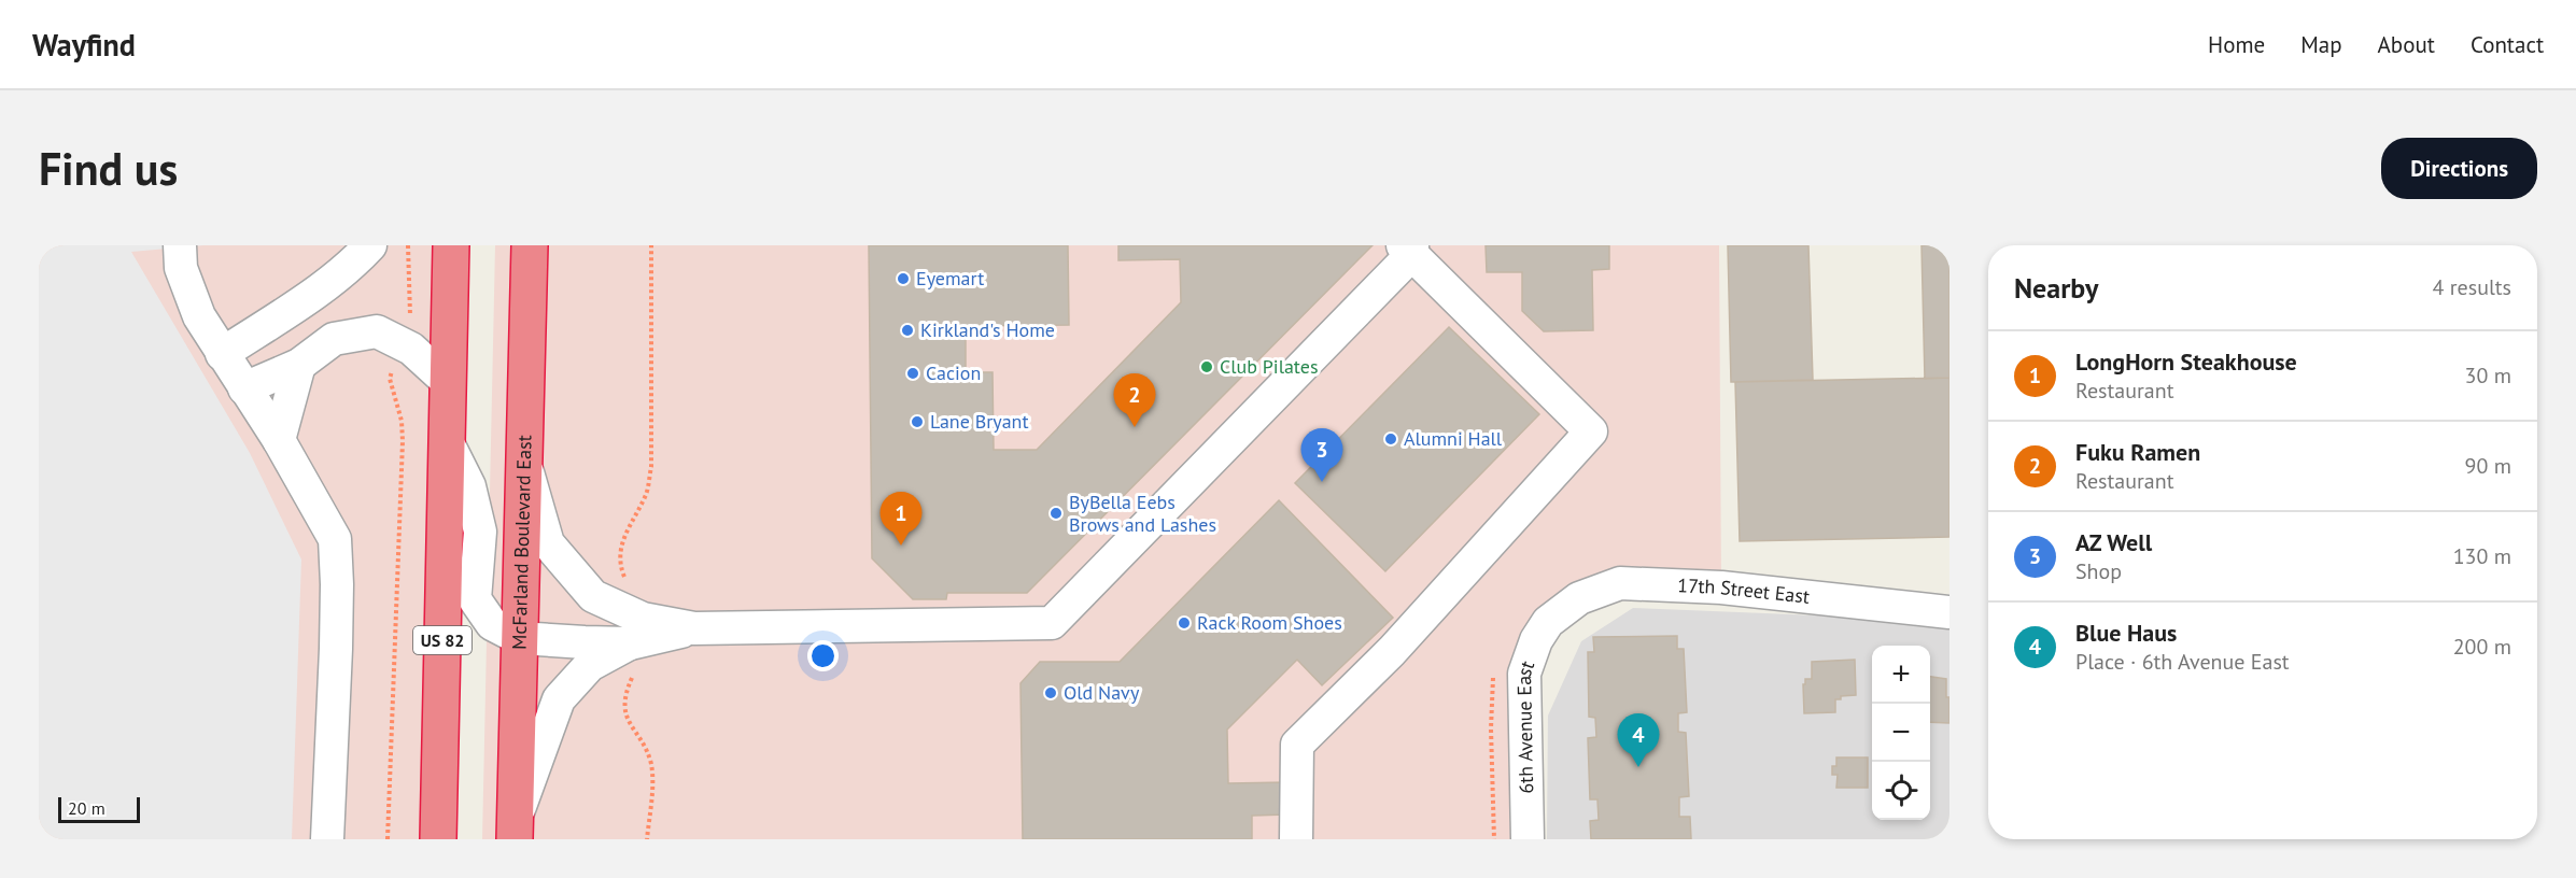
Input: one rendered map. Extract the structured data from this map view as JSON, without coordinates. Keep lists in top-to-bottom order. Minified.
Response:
{"streets":{"highway":["McFarland Boulevard East","US 82"],"street":["17th Street East","6th Avenue East"]},"crossings":[["17th Street East","6th Avenue East"]],"places":["Eyemart","Kirkland's Home","Club Pilates","Cacion","Lane Bryant","Alumni Hall","ByBella Eebs Brows and Lashes","Rack Room Shoes","Old Navy"],"scale_bar":"20 m","page":{"header":"Wayfind","nav":["Home","Map","About","Contact"],"buttons":"Directions","title":"Find us","heading":["Nearby","4 results"],"list":[{"mark":"1","name":"LongHorn Steakhouse","note":"Restaurant","value":"30 m"},{"mark":"2","name":"Fuku Ramen","note":"Restaurant","value":"90 m"},{"mark":"3","name":"AZ Well","note":"Shop","value":"130 m"},{"mark":"4","name":"Blue Haus","note":"Place · 6th Avenue East","value":"200 m"}],"pins":["2","3","1","4"],"map_buttons":["+","−"],"scale":"20 m"}}
